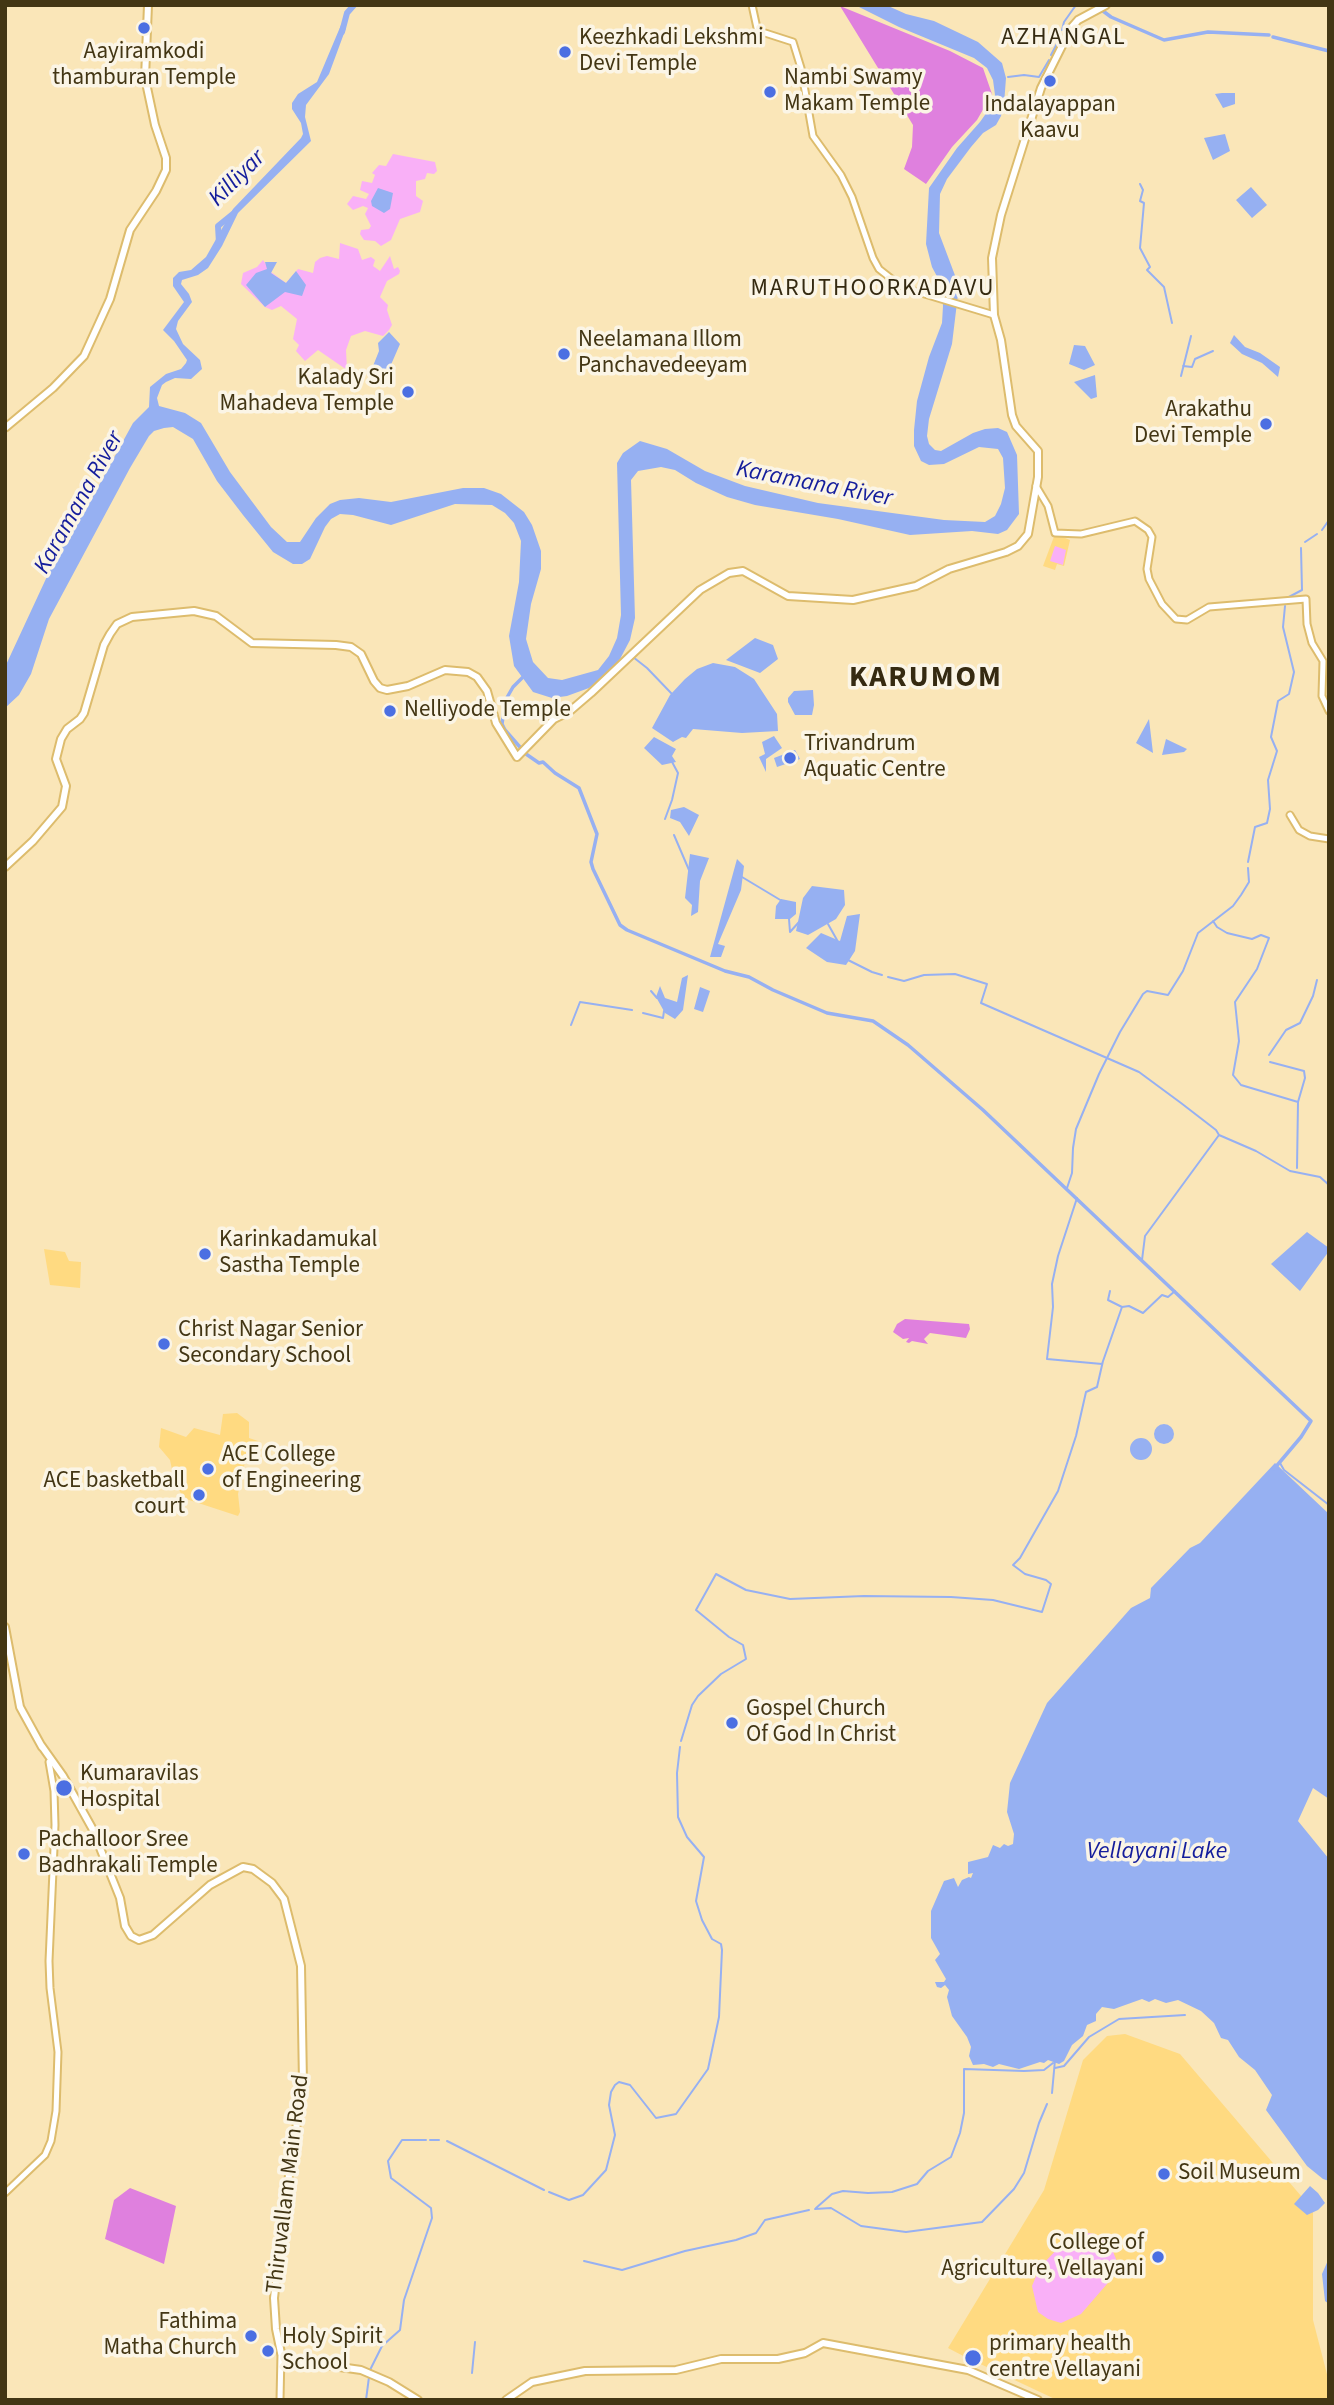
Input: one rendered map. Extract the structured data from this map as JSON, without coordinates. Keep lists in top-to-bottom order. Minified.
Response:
{"streets":{"main road":["Thiruvallam Main Road"]},"districts":["AZHANGAL","MARUTHOORKADAVU","KARUMOM"],"water":["Killiyar","Karamana River","Vellayani Lake"],"places":["Aayiramkodi thamburan Temple","Keezhkadi Lekshmi Devi Temple","Indalayappan Kaavu","Nambi Swamy Makam Temple","Neelamana Illom Panchavedeeyam","Kalady Sri Mahadeva Temple","Arakathu Devi Temple","Nelliyode Temple","Trivandrum Aquatic Centre","Karinkadamukal Sastha Temple","Christ Nagar Senior Secondary School","ACE College of Engineering","ACE basketball court","Gospel Church Of God In Christ","Kumaravilas Hospital","Pachalloor Sree Badhrakali Temple","Soil Museum","College of Agriculture, Vellayani","Fathima Matha Church","Holy Spirit School","primary health centre Vellayani"]}
